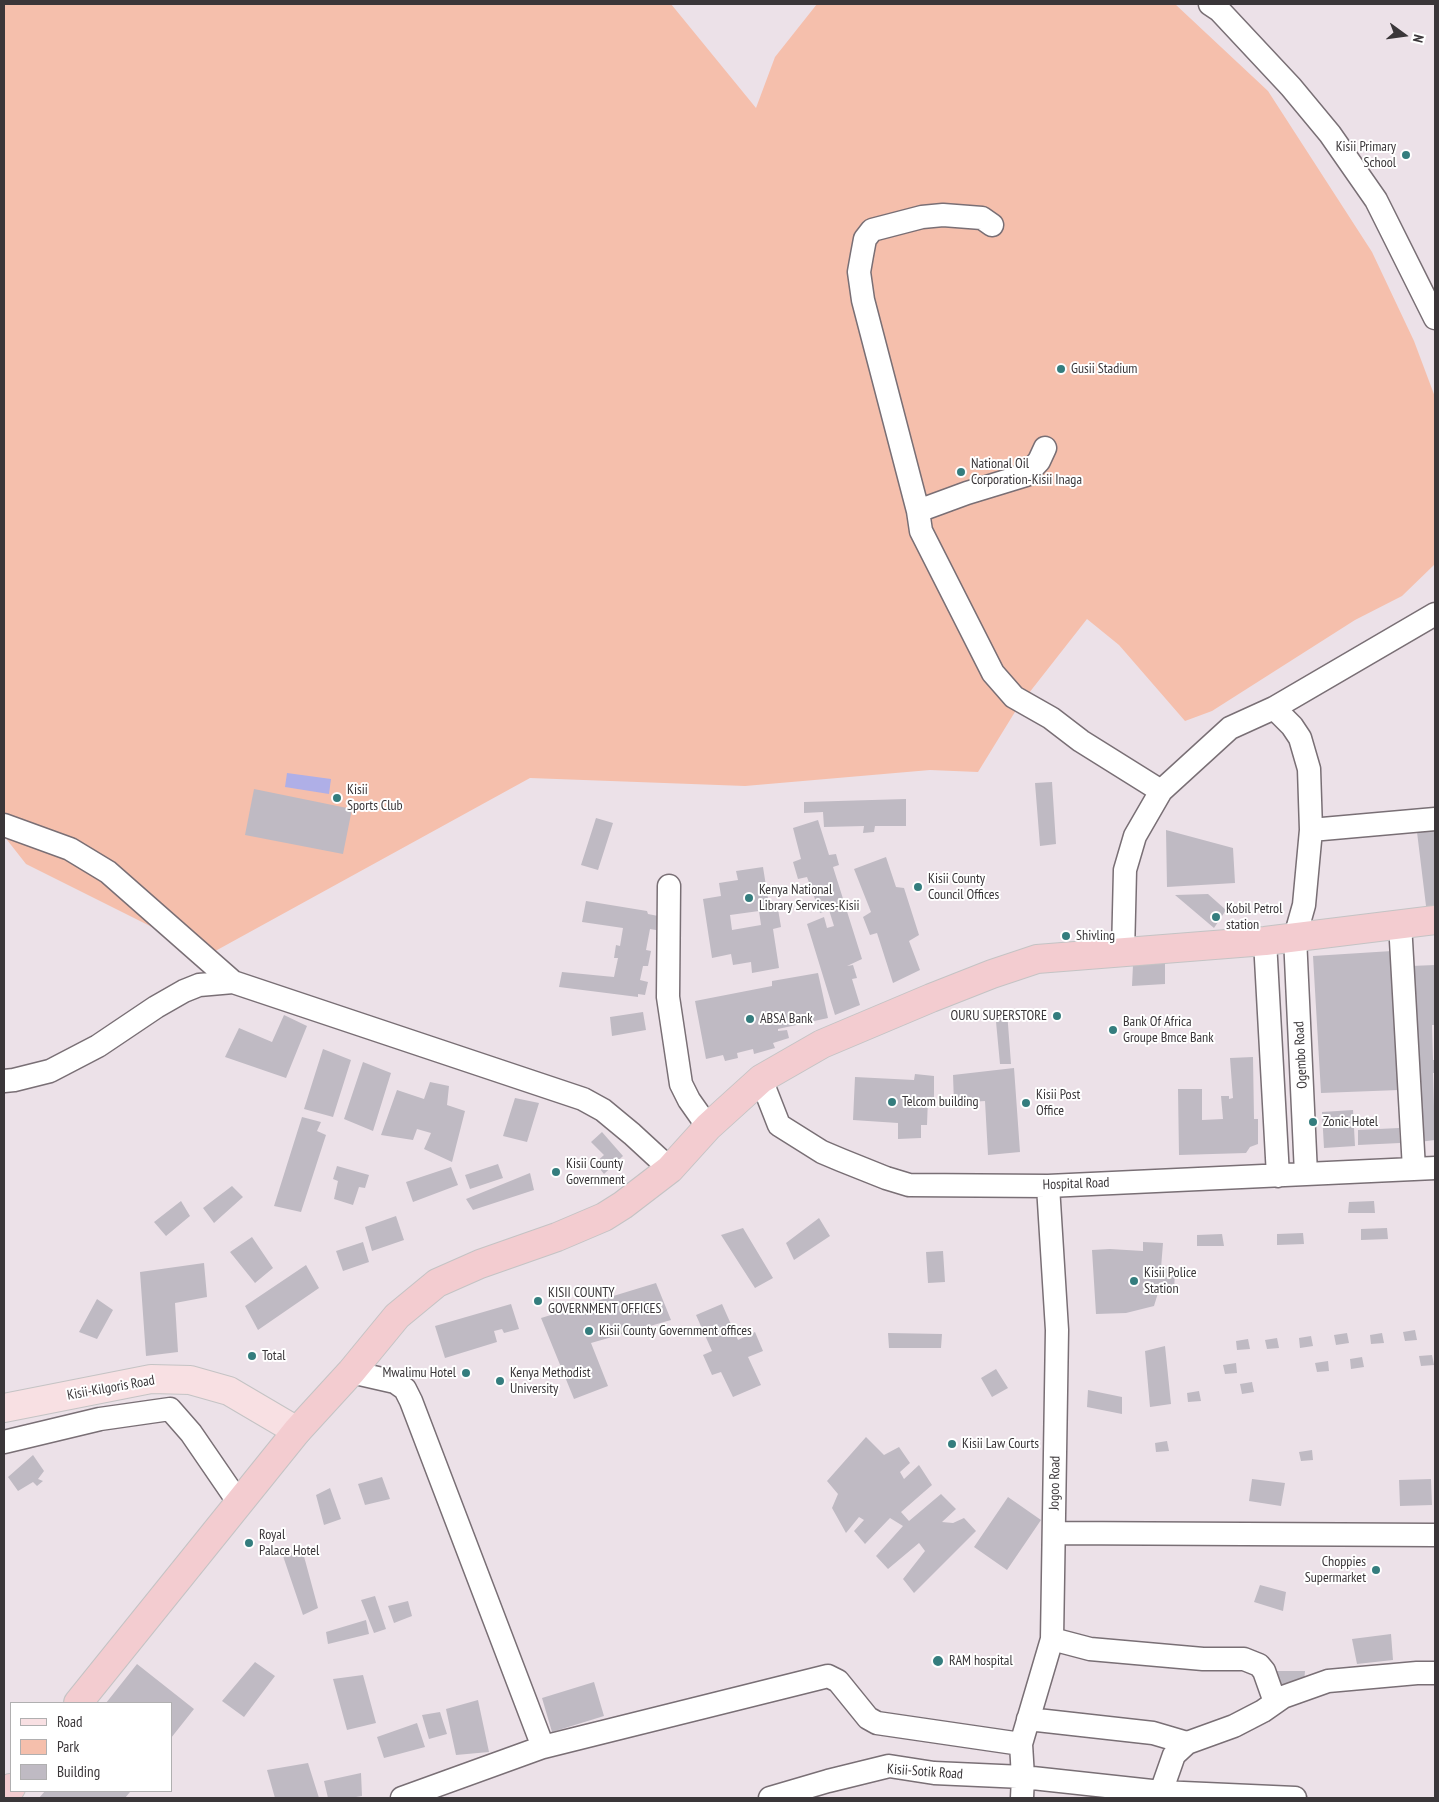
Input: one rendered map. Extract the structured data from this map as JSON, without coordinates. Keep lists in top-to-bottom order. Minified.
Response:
{"streets":{"main road":["Kisii-Kilgoris Road"],"street":["Ogembo Road","Hospital Road","Jogoo Road","Kisii-Sotik Road"]},"crossings":[["Ogembo Road","Hospital Road"],["Hospital Road","Jogoo Road"],["Jogoo Road","Kisii-Sotik Road"]],"places":["Kisii Primary School","Gusii Stadium","National Oil Corporation-Kisii Inaga","Kisii Sports Club","Kisii County Council Offices","Kenya National Library Services-Kisii","Kobil Petrol station","Shivling","OURU SUPERSTORE","ABSA Bank","Bank Of Africa Groupe Bmce Bank","Telcom building","Kisii Post Office","Zonic Hotel","Kisii County Government","Kisii Police Station","KISII COUNTY GOVERNMENT OFFICES","Kisii County Government offices","Total","Mwalimu Hotel","Kenya Methodist University","Kisii Law Courts","Royal Palace Hotel","Choppies Supermarket","RAM hospital"],"legend":["Road","Park","Building"],"north":"right"}
